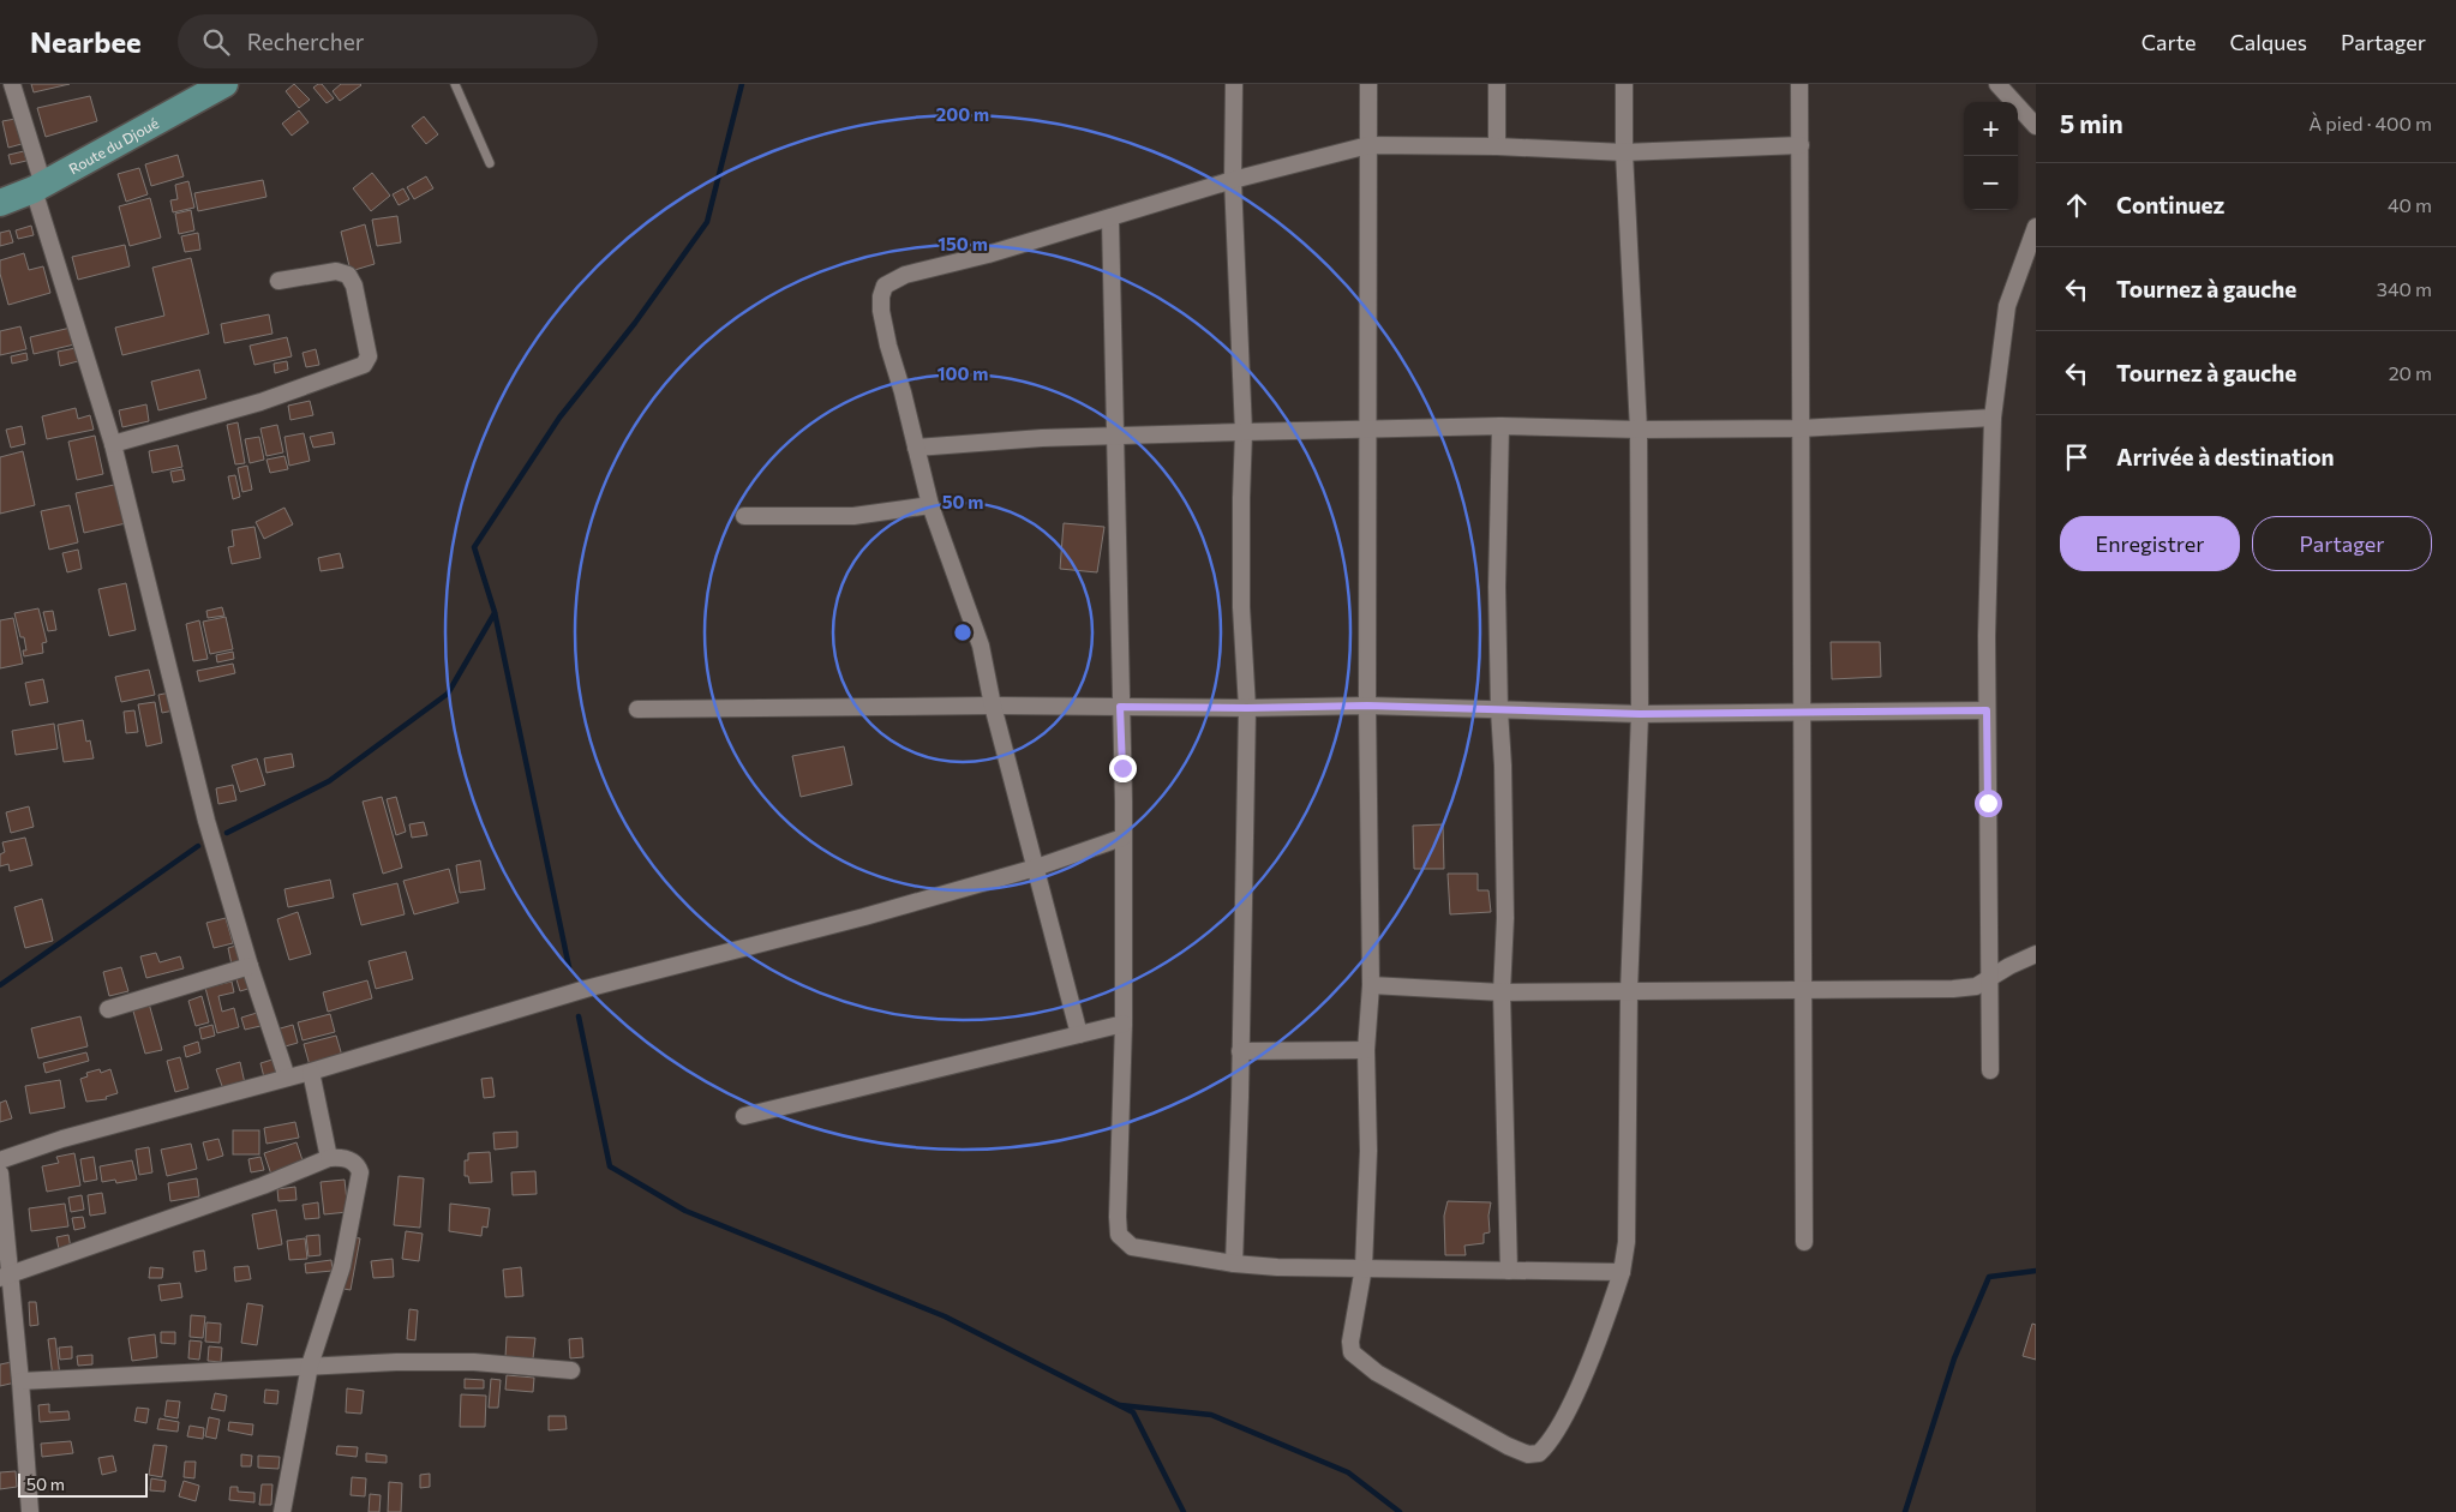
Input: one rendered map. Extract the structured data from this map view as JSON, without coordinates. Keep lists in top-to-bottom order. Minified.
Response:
{"streets":{"main road":["Route du Djoué"]},"scale_bar":"50 m","page":{"header":"Nearbee","search":"Rechercher","nav":["Carte","Calques","Partager"],"heading":["5 min","À pied · 400 m"],"map_buttons":["+","−"],"list":[["Continuez","40 m"],["Tournez à gauche","340 m"],["Tournez à gauche","20 m"],"Arrivée à destination"],"buttons":["Enregistrer","Partager"],"scale":"50 m"},"rings":["200 m","150 m","100 m","50 m"]}
